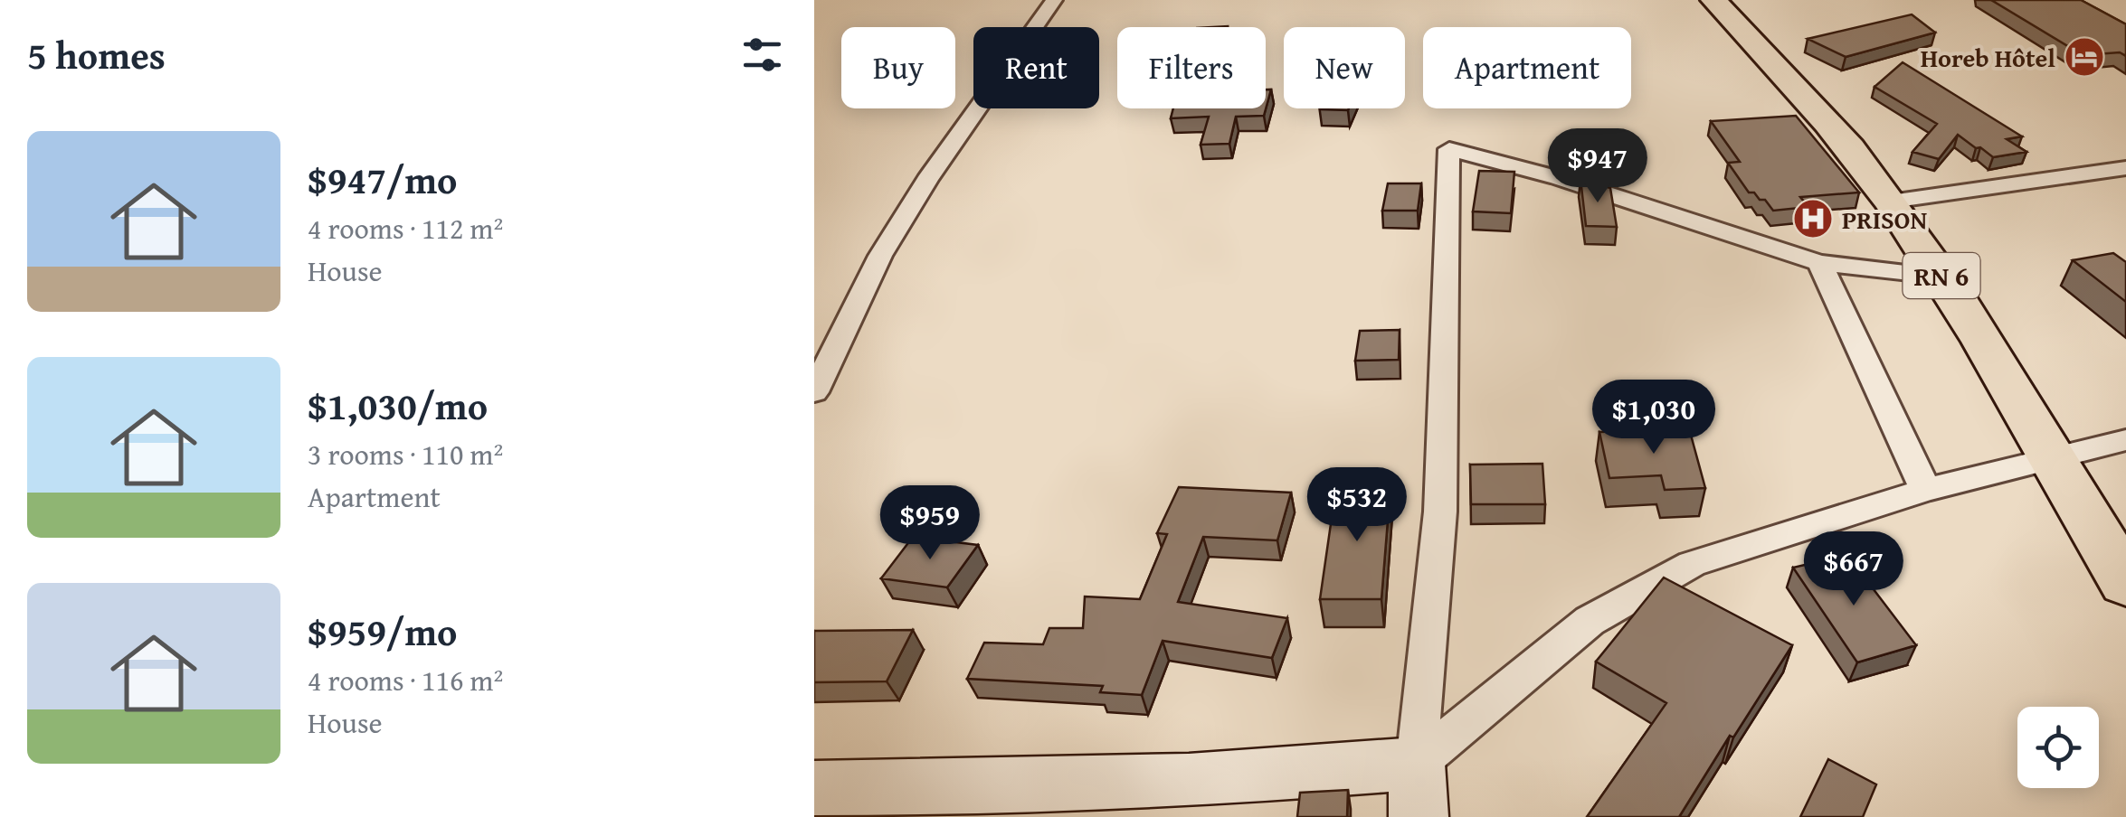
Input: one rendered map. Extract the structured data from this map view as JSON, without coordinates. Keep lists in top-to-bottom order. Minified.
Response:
{"streets":{"main road":["RN 6"]},"places":{"hotel":["Horeb Hôtel"],"hospital":["PRISON"]},"page":{"heading":"5 homes","chip":["Buy","Rent","Filters","New","Apartment"],"list":[{"name":"$947/mo","note":"4 rooms · 112 m² · House"},{"name":"$1,030/mo","note":"3 rooms · 110 m² · Apartment"},{"name":"$959/mo","note":"4 rooms · 116 m² · House"}],"price":["$947","$1,030","$532","$959","$667"]}}
